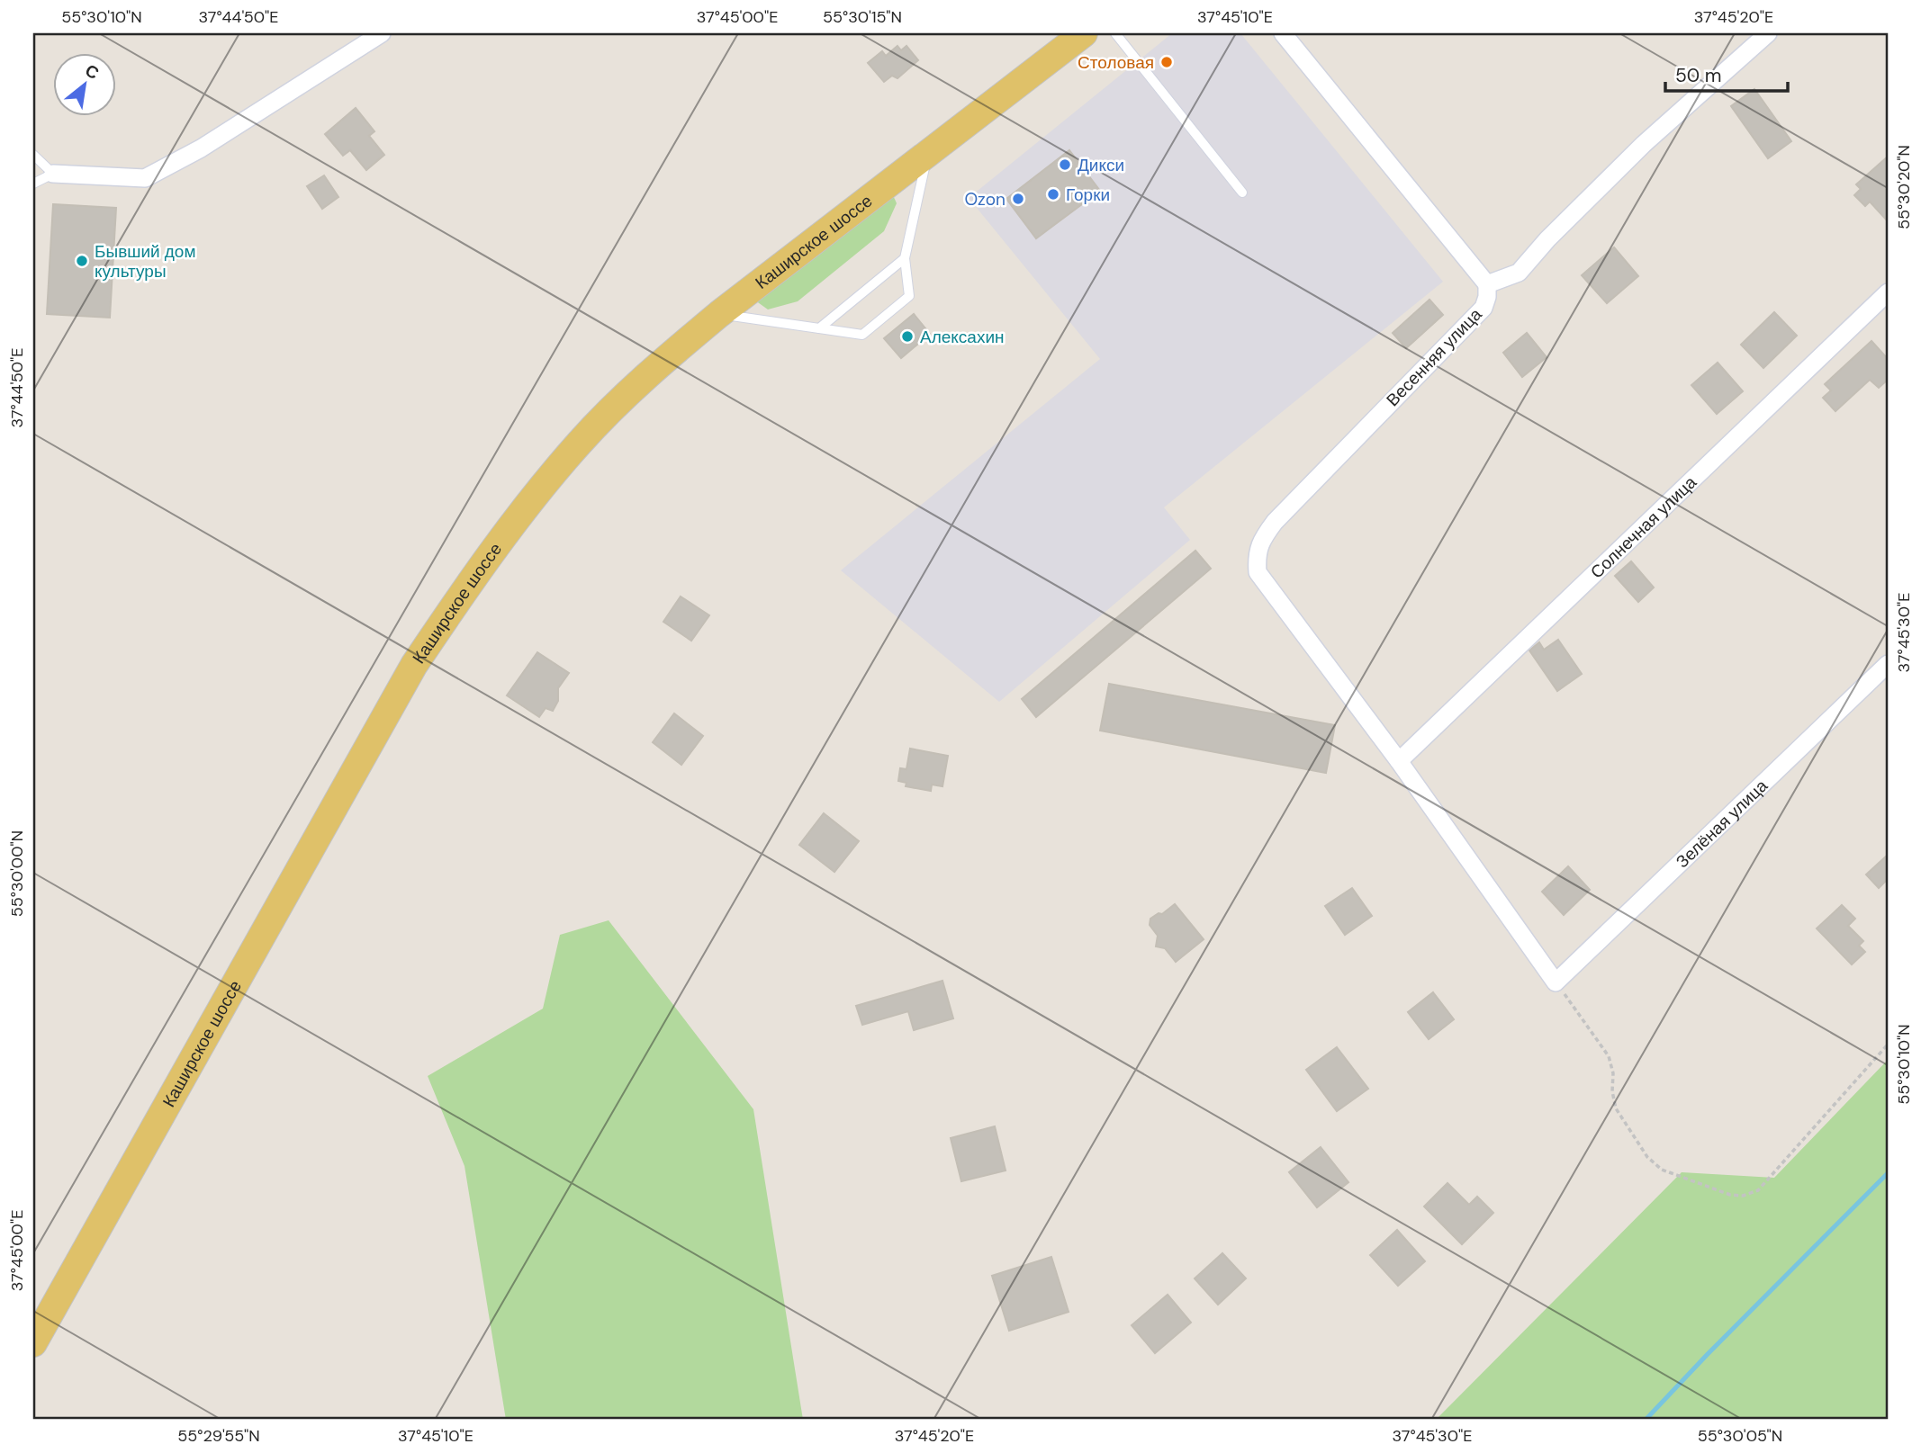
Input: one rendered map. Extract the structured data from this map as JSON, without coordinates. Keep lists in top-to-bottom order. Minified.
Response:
{"streets":{"main road":["Каширское шоссе"],"street":["Весенняя улица","Солнечная улица","Зелёная улица"]},"crossings":[["Весенняя улица","Солнечная улица"]],"places":["Столовая","Дикси","Горки","Ozon","Бывший дом культуры","Алексахин"],"scale_bar":"50 m","north":"top right","coordinates":["55°30'10\"N","37°44'50\"E","37°45'00\"E","55°30'15\"N","37°45'10\"E","37°45'20\"E","55°30'20\"N","37°45'30\"E","55°30'00\"N","55°29'55\"N","55°30'05\"N"]}
